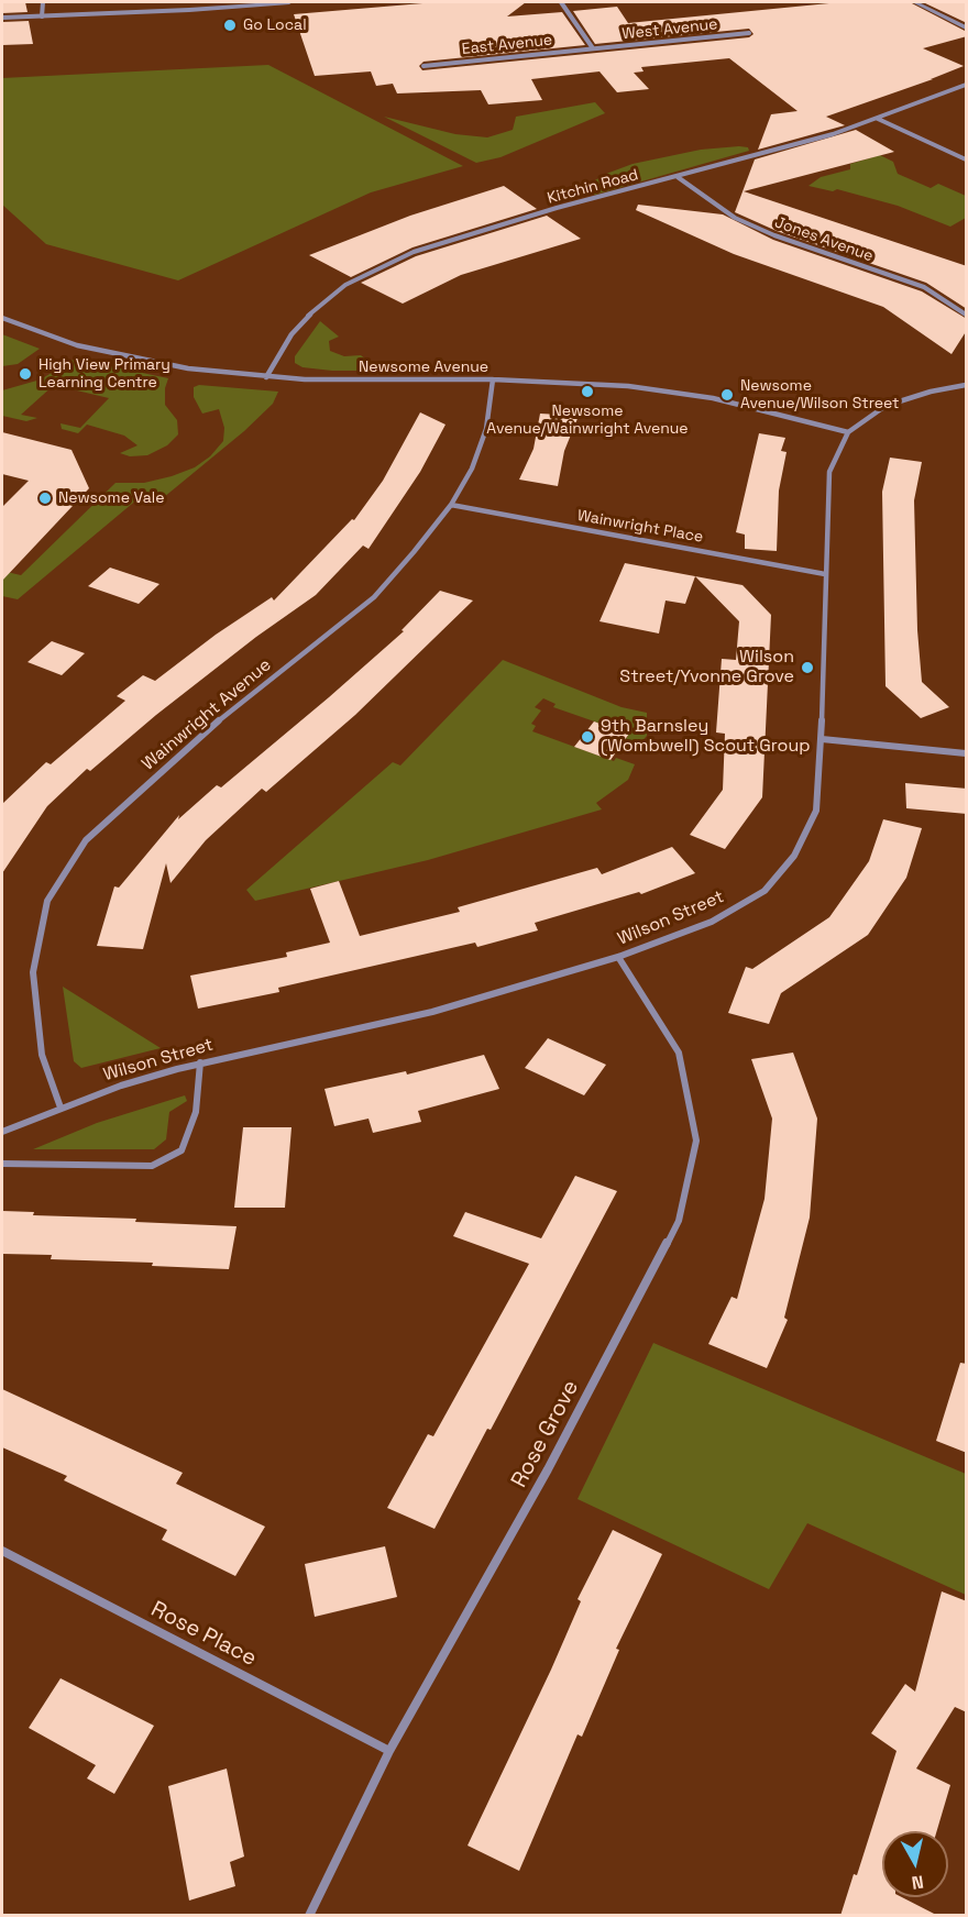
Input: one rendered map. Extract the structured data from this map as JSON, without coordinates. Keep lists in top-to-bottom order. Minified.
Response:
{"streets":{"street":["West Avenue","East Avenue","Kitchin Road","Jones Avenue","Newsome Avenue","Wainwright Place","Wainwright Avenue","Wilson Street","Rose Grove","Rose Place"]},"crossings":[["West Avenue","East Avenue"],["Kitchin Road","Jones Avenue"],["Kitchin Road","Newsome Avenue"],["Newsome Avenue","Wainwright Avenue"],["Newsome Avenue","Wilson Street"],["Wainwright Place","Wainwright Avenue"],["Wainwright Place","Wilson Street"],["Wainwright Avenue","Wilson Street"],["Wilson Street","Rose Grove"],["Rose Grove","Rose Place"]],"places":["Go Local","High View Primary Learning Centre","Newsome Avenue/Wainwright Avenue","Newsome Avenue/Wilson Street","Newsome Vale","Wilson Street/Yvonne Grove","9th Barnsley (Wombwell) Scout Group"],"north":"bottom"}
